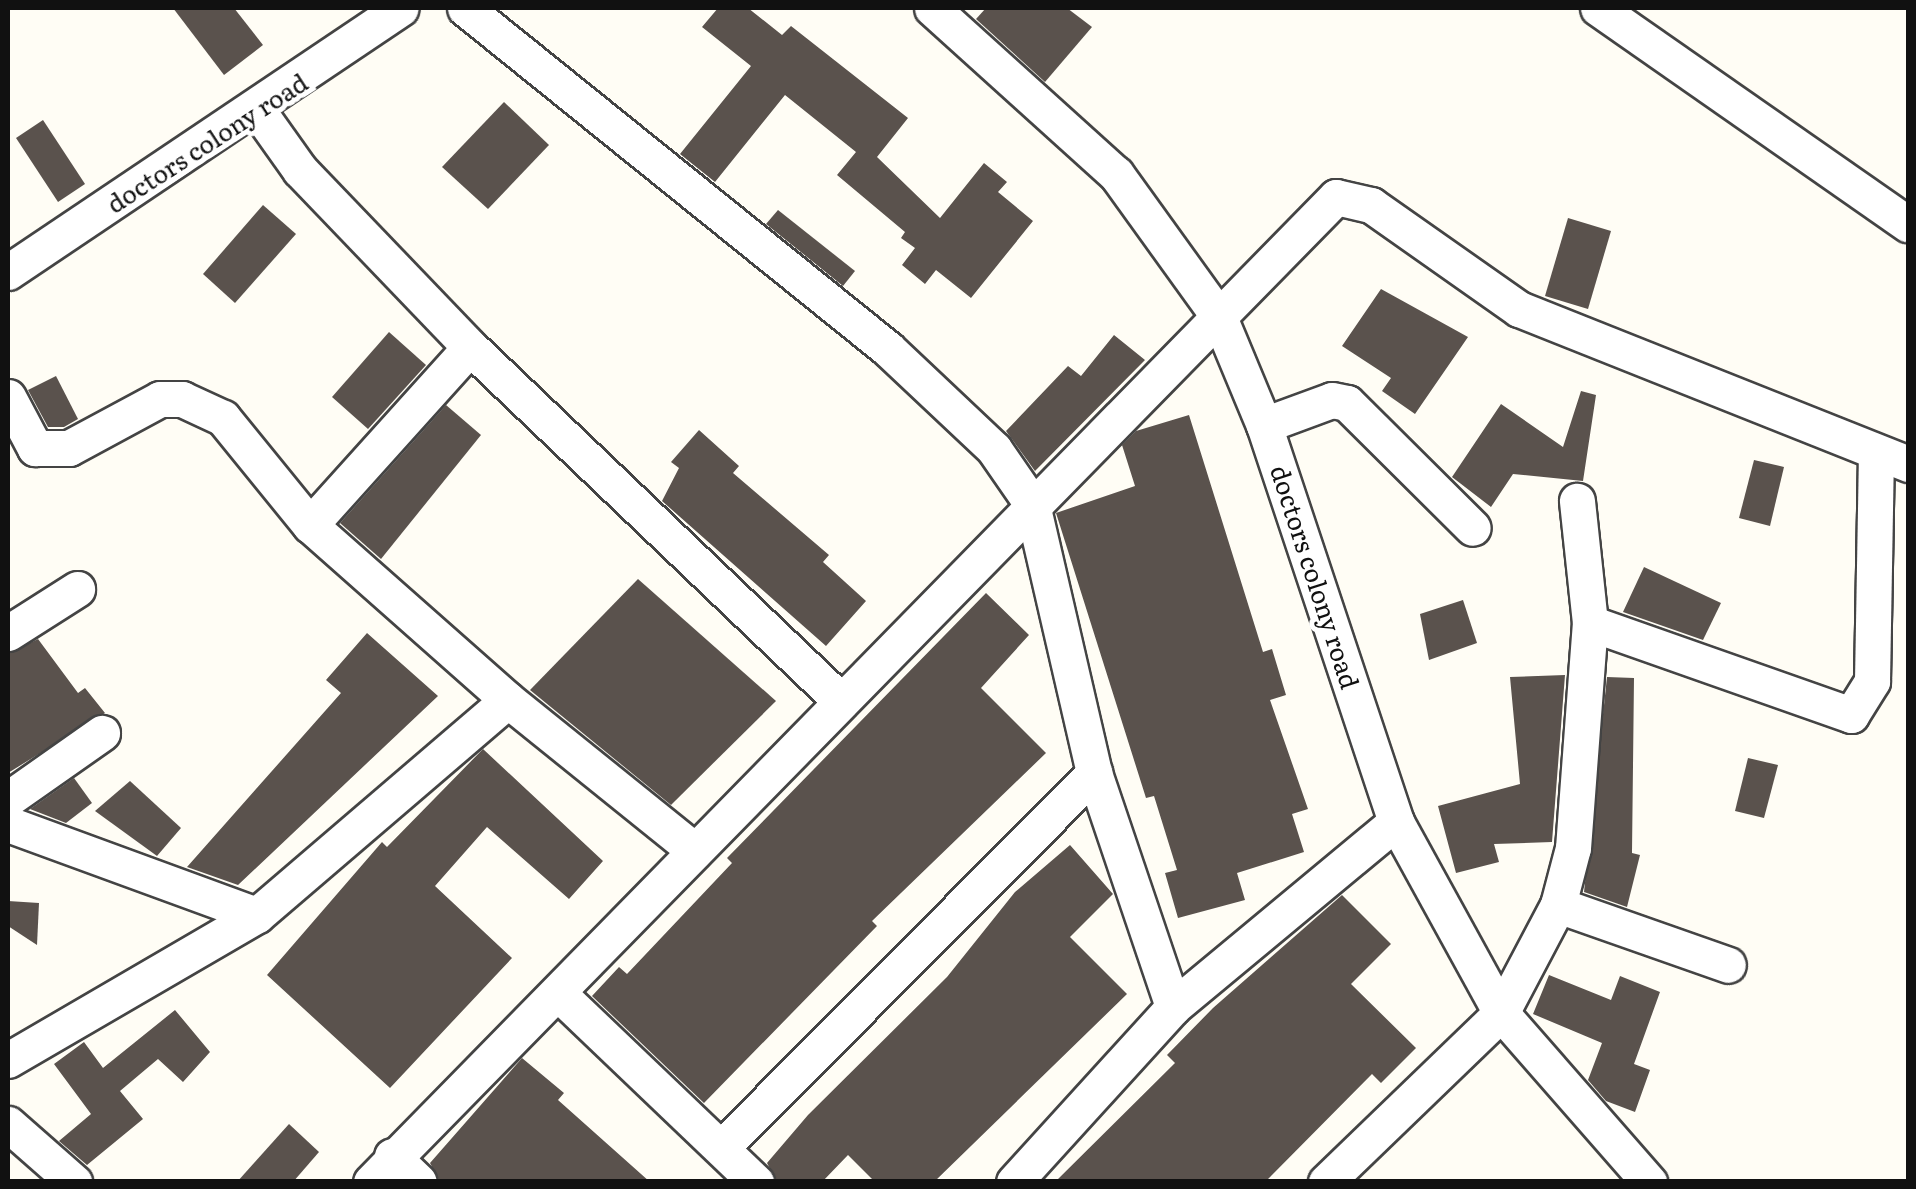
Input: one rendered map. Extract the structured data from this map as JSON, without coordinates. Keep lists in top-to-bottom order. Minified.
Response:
{"streets":{"street":["doctors colony road"]}}
